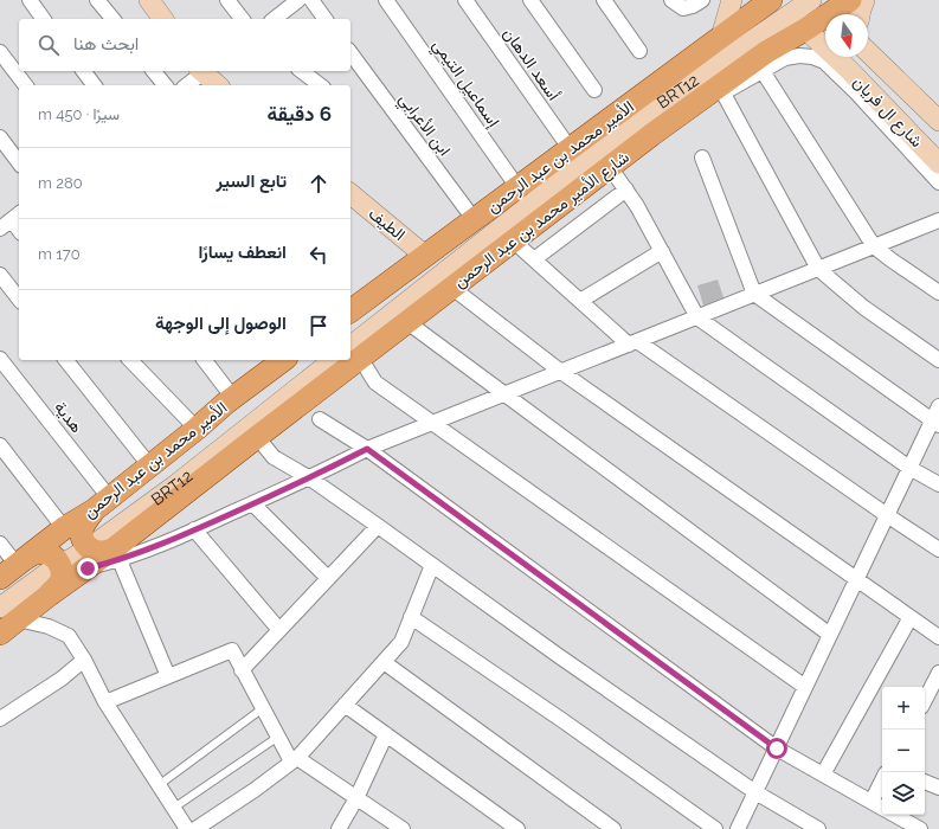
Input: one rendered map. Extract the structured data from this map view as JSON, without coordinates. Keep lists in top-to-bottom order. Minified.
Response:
{"streets":{"main road":["BRT12","شارع ال فريان","الأمير محمد بن عبد الرحمن","شارع الأمير محمد بن عبد الرحمن","الطيف"],"street":["أسعد الدهان","إسماعيل التيمي","ابن الأعرابي","هدية"]},"crossings":[["أسعد الدهان","الأمير محمد بن عبد الرحمن"],["إسماعيل التيمي","الأمير محمد بن عبد الرحمن"],["BRT12","شارع ال فريان"],["BRT12","شارع الأمير محمد بن عبد الرحمن"],["شارع ال فريان","شارع الأمير محمد بن عبد الرحمن"],["ابن الأعرابي","الأمير محمد بن عبد الرحمن"],["الأمير محمد بن عبد الرحمن","الطيف"],["الأمير محمد بن عبد الرحمن","هدية"]],"north":"bottom","page":{"search":"ابحث هنا","heading":["6 دقيقة","سيرًا · 450 m"],"list":[["تابع السير","280 m"],["انعطف يسارًا","170 m"],"الوصول إلى الوجهة"],"map_buttons":["+","−"]}}
